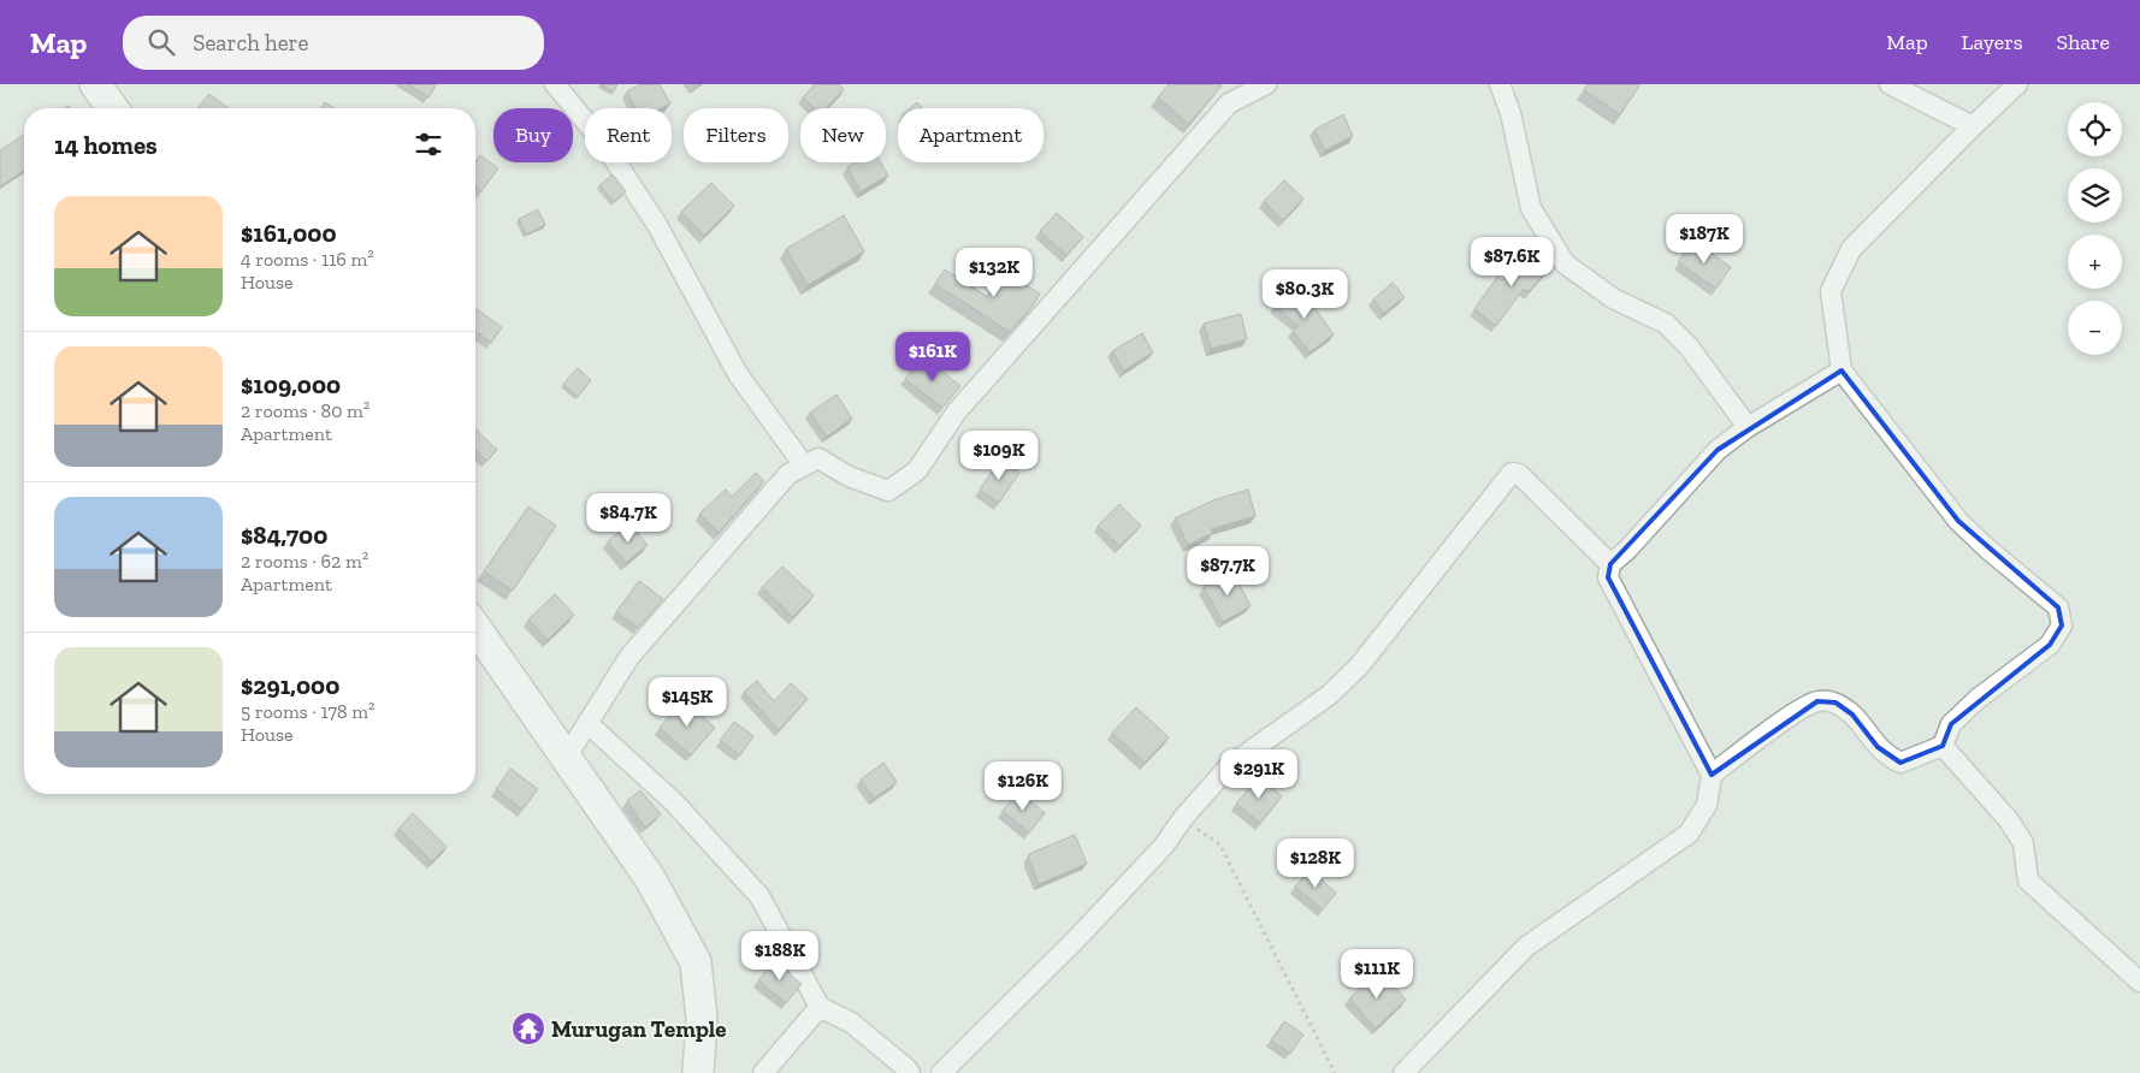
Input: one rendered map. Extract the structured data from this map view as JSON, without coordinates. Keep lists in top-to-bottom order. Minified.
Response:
{"places":{"temple":["Murugan Temple"]},"page":{"header":"Map","search":"Search here","nav":["Map","Layers","Share"],"map_buttons":["+","−"],"chip":["Buy","Rent","Filters","New","Apartment"],"heading":"14 homes","list":[{"name":"$161,000","note":"4 rooms · 116 m² · House"},{"name":"$109,000","note":"2 rooms · 80 m² · Apartment"},{"name":"$84,700","note":"2 rooms · 62 m² · Apartment"},{"name":"$291,000","note":"5 rooms · 178 m² · House"}],"price":["$187K","$87.6K","$132K","$80.3K","$161K","$109K","$84.7K","$87.7K","$145K","$291K","$126K","$128K","$188K","$111K"]}}
